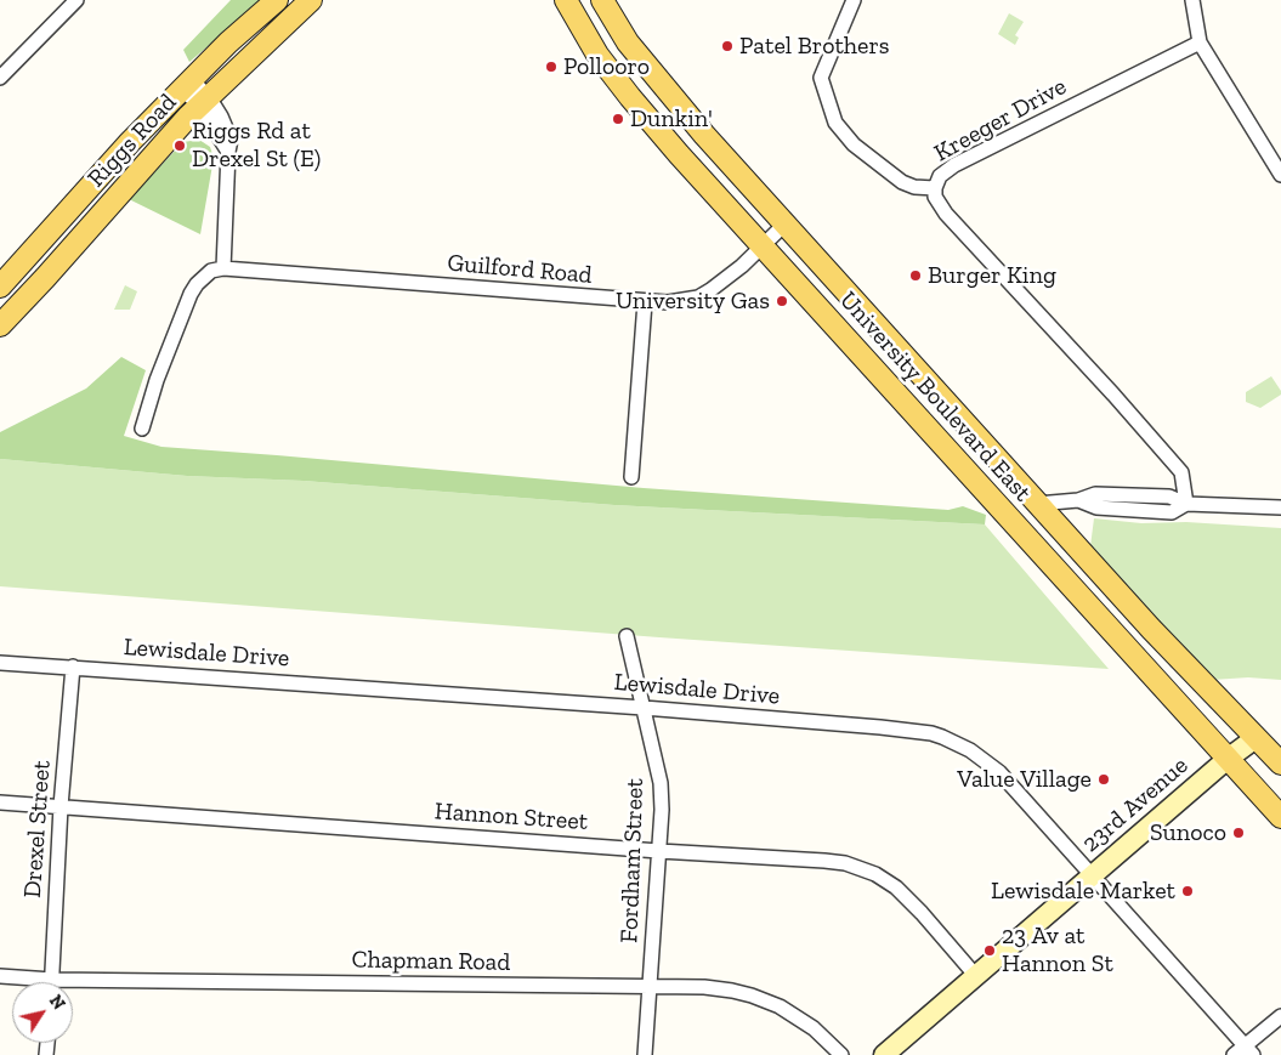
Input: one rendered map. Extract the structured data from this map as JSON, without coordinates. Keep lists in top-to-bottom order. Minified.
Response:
{"streets":{"main road":["Riggs Road","University Boulevard East"],"street":["Kreeger Drive","Guilford Road","Lewisdale Drive","23rd Avenue","Hannon Street","Drexel Street","Fordham Street","Chapman Road"]},"crossings":[["Guilford Road","University Boulevard East"],["University Boulevard East","23rd Avenue"],["Lewisdale Drive","23rd Avenue"],["Lewisdale Drive","Drexel Street"],["Lewisdale Drive","Fordham Street"],["23rd Avenue","Hannon Street"],["Hannon Street","Drexel Street"],["Hannon Street","Fordham Street"],["Fordham Street","Chapman Road"]],"places":["Patel Brothers","Pollooro","Dunkin'","Riggs Rd at Drexel St (E)","Burger King","University Gas","Value Village","Sunoco","Lewisdale Market","23 Av at Hannon St"],"north":"top right"}
